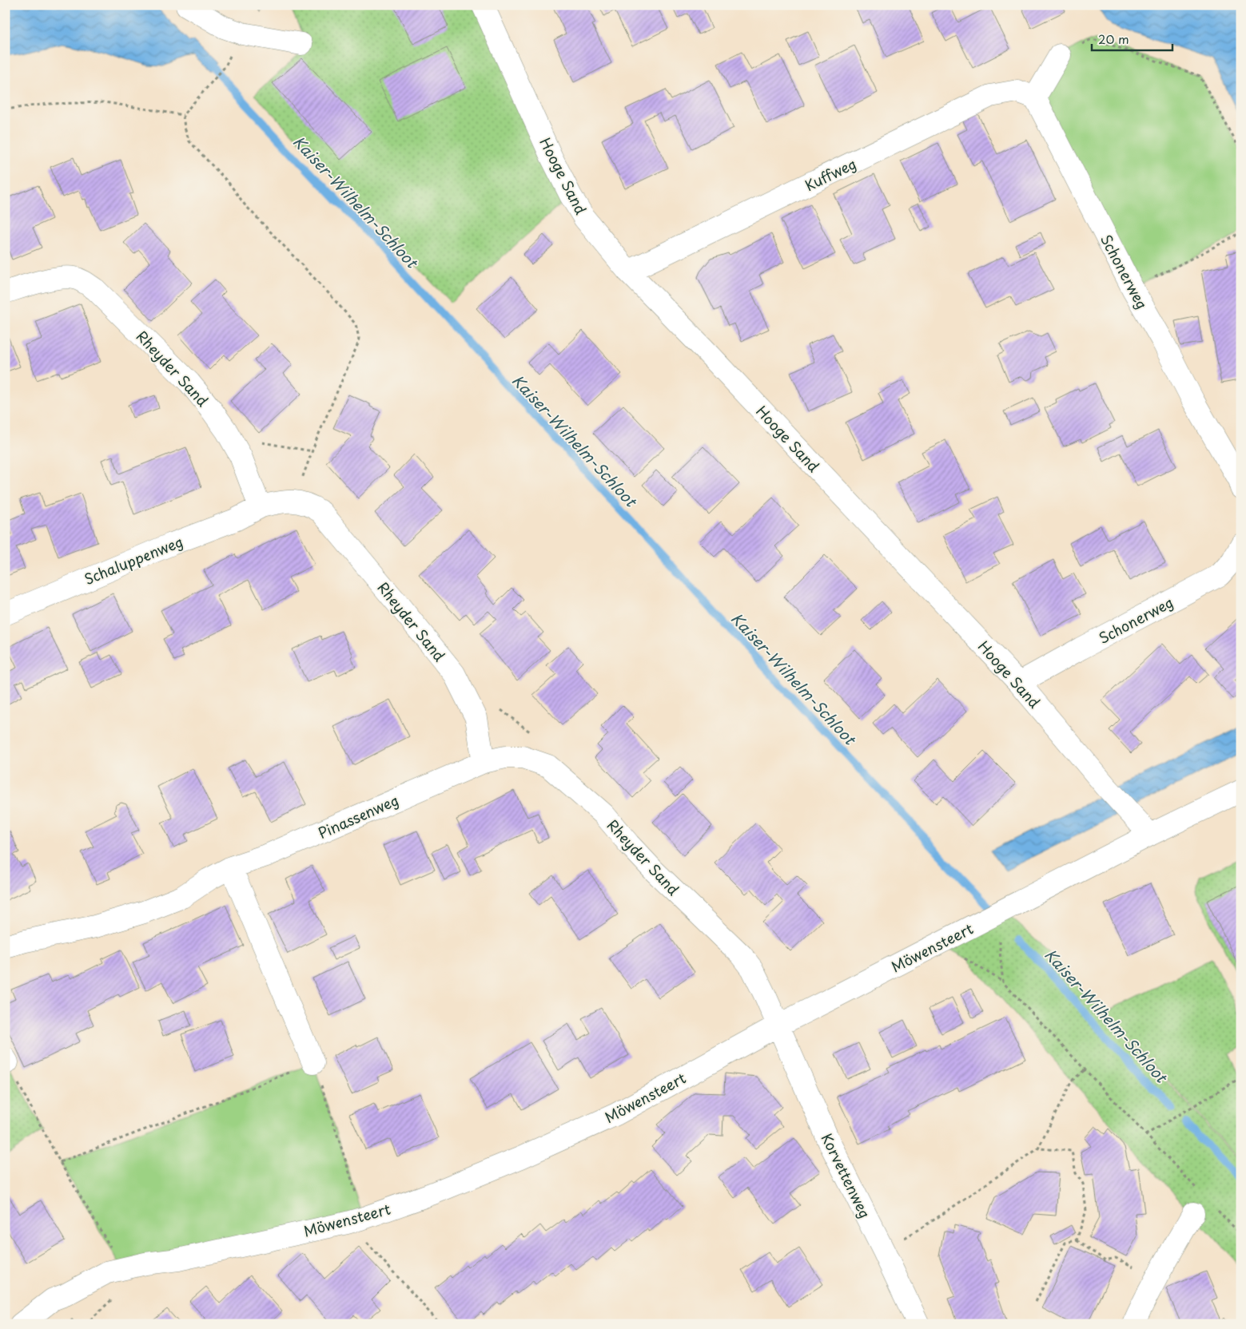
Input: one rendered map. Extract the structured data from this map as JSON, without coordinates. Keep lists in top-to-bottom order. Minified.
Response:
{"streets":{"street":["Kuffweg","Hooge Sand","Schonerweg","Rheyder Sand","Schaluppenweg","Pinassenweg","Möwensteert","Korvettenweg"]},"crossings":[["Kuffweg","Hooge Sand"],["Kuffweg","Schonerweg"],["Hooge Sand","Schonerweg"],["Hooge Sand","Möwensteert"],["Rheyder Sand","Schaluppenweg"],["Rheyder Sand","Pinassenweg"],["Rheyder Sand","Möwensteert"],["Rheyder Sand","Korvettenweg"],["Möwensteert","Korvettenweg"]],"water":["Kaiser-Wilhelm-Schloot"],"scale_bar":"20 m"}
